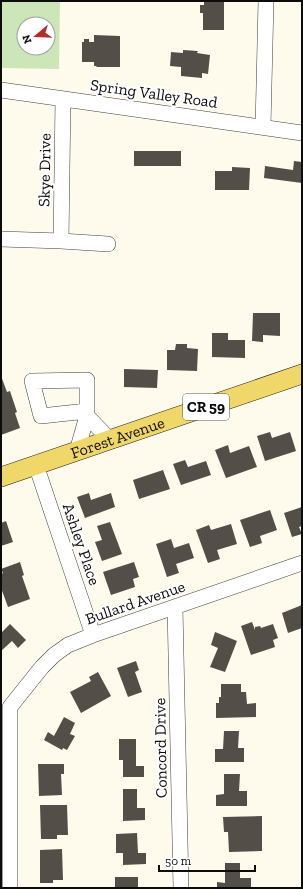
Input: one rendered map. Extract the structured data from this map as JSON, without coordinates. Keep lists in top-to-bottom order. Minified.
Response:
{"streets":{"main road":["CR 59","Forest Avenue"],"street":["Spring Valley Road","Skye Drive","Ashley Place","Bullard Avenue","Concord Drive"]},"crossings":[["Spring Valley Road","Skye Drive"],["Forest Avenue","Ashley Place"],["Ashley Place","Bullard Avenue"],["Bullard Avenue","Concord Drive"]],"scale_bar":"50 m","north":"left"}
